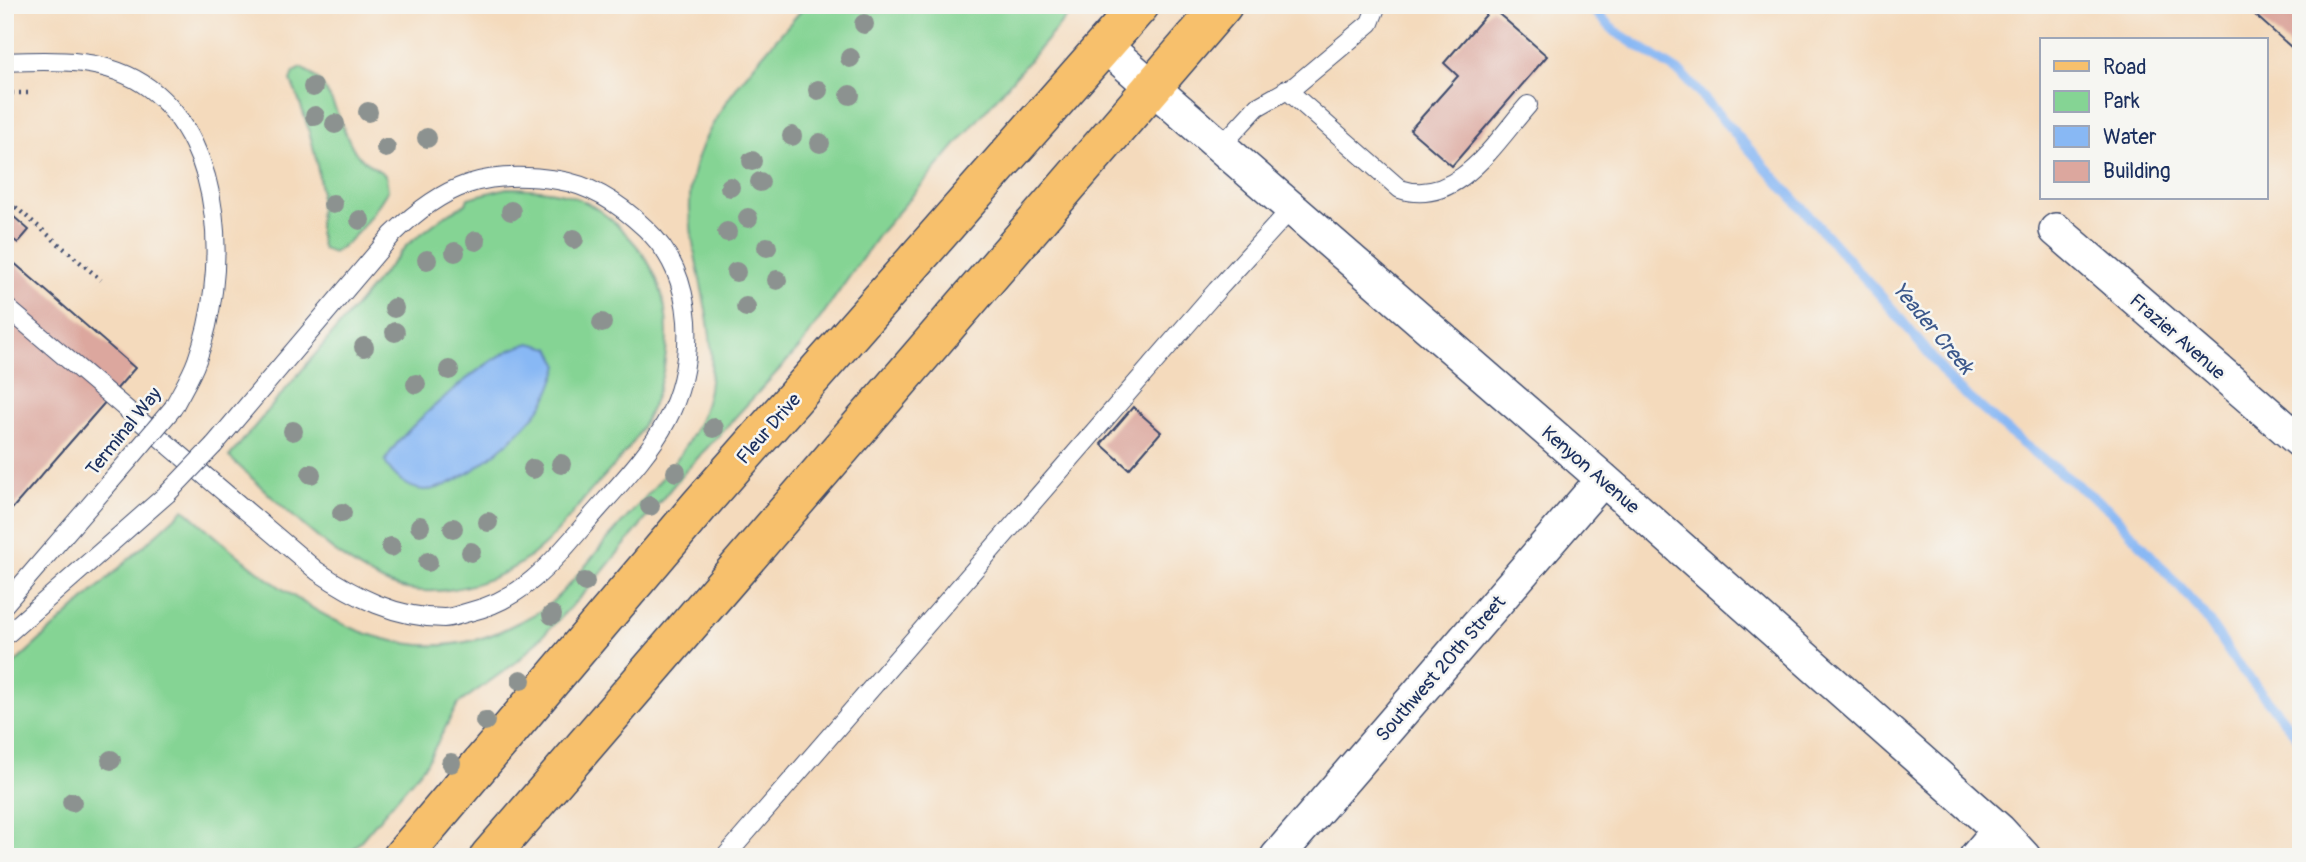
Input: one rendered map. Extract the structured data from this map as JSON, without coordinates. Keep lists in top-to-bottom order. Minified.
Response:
{"streets":{"main road":["Fleur Drive"],"street":["Frazier Avenue","Kenyon Avenue","Southwest 20th Street"],"lane":["Terminal Way"]},"crossings":[["Fleur Drive","Kenyon Avenue"],["Kenyon Avenue","Southwest 20th Street"]],"water":["Yeader Creek"],"legend":["Road","Park","Water","Building"]}
